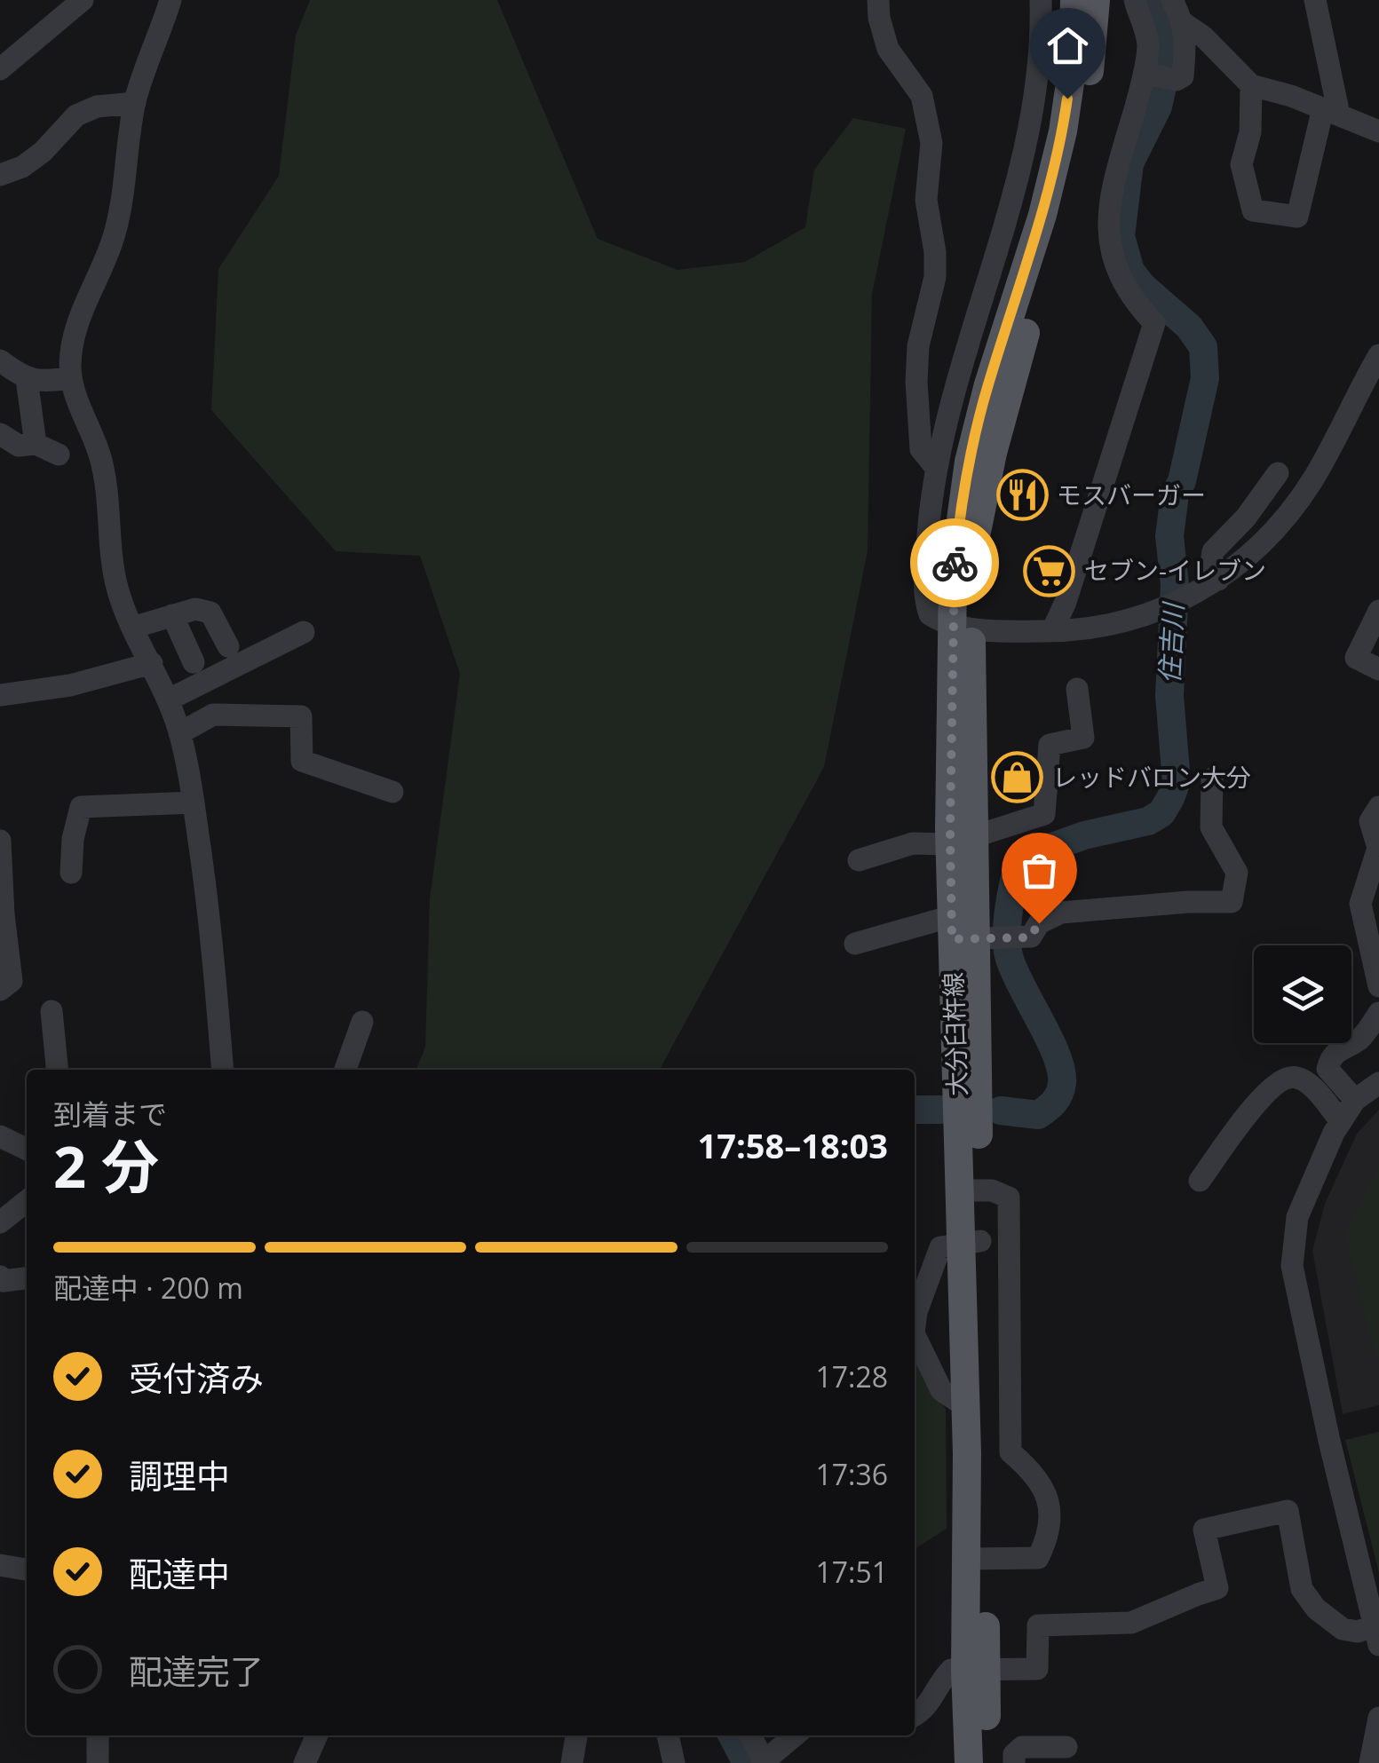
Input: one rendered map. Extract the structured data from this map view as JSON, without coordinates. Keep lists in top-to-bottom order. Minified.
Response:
{"streets":{"main road":["大分臼杵線"]},"water":["住吉川"],"places":{"restaurant":["モスバーガー"],"supermarket":["セブン-イレブン"],"shop":["レッドバロン大分"]},"page":{"heading":["2 分","到着まで","17:58–18:03"],"bar":"配達中 · 200 m","list":[["受付済み","17:28"],["調理中","17:36"],["配達中","17:51"],"配達完了"]}}
